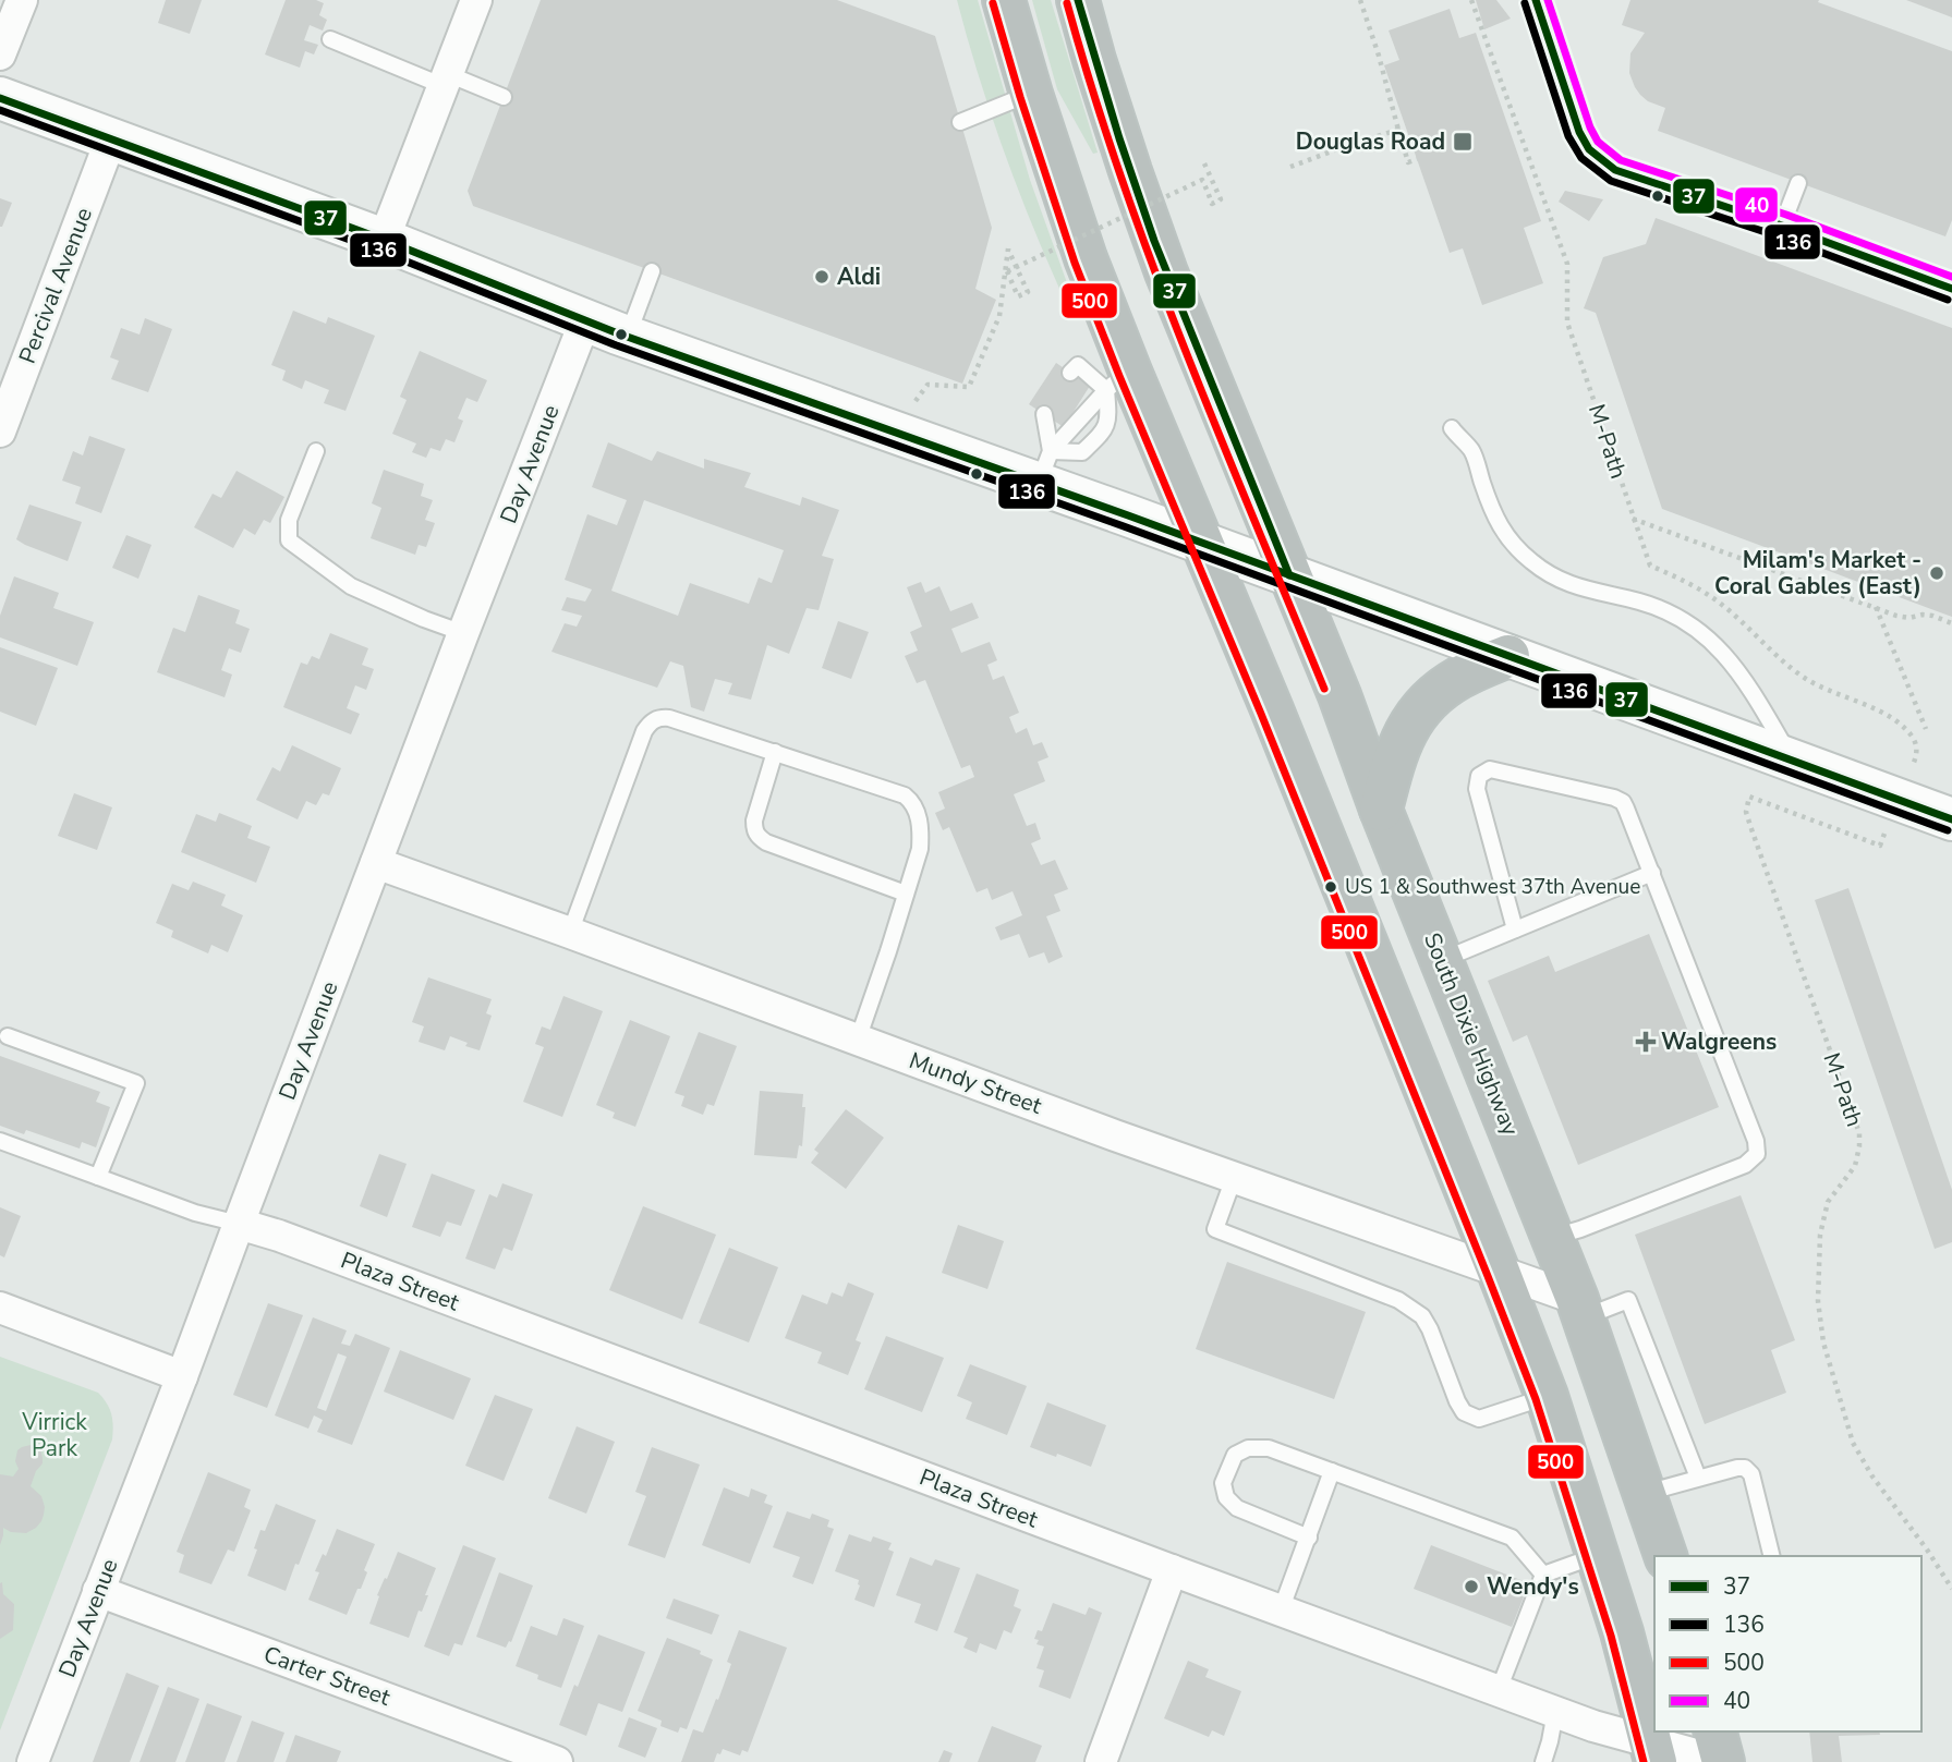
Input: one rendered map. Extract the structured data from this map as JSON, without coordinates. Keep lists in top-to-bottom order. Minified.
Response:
{"streets":{"highway":["South Dixie Highway"],"street":["Percival Avenue","Day Avenue","Mundy Street","Plaza Street","Carter Street"],"path":["M-Path"]},"crossings":[["Day Avenue","Mundy Street"],["Day Avenue","Plaza Street"],["Day Avenue","Carter Street"],["South Dixie Highway","Mundy Street"]],"parks":["Virrick Park"],"places":{"transit":["Douglas Road"],"other":["Aldi","Milam's Market - Coral Gables (East)","US 1 & Southwest 37th Avenue","Wendy's"],"health":["Walgreens"]},"lines":["transit line 37","transit line 40","transit line 136","transit line 500"],"legend":["37","136","500","40"]}
